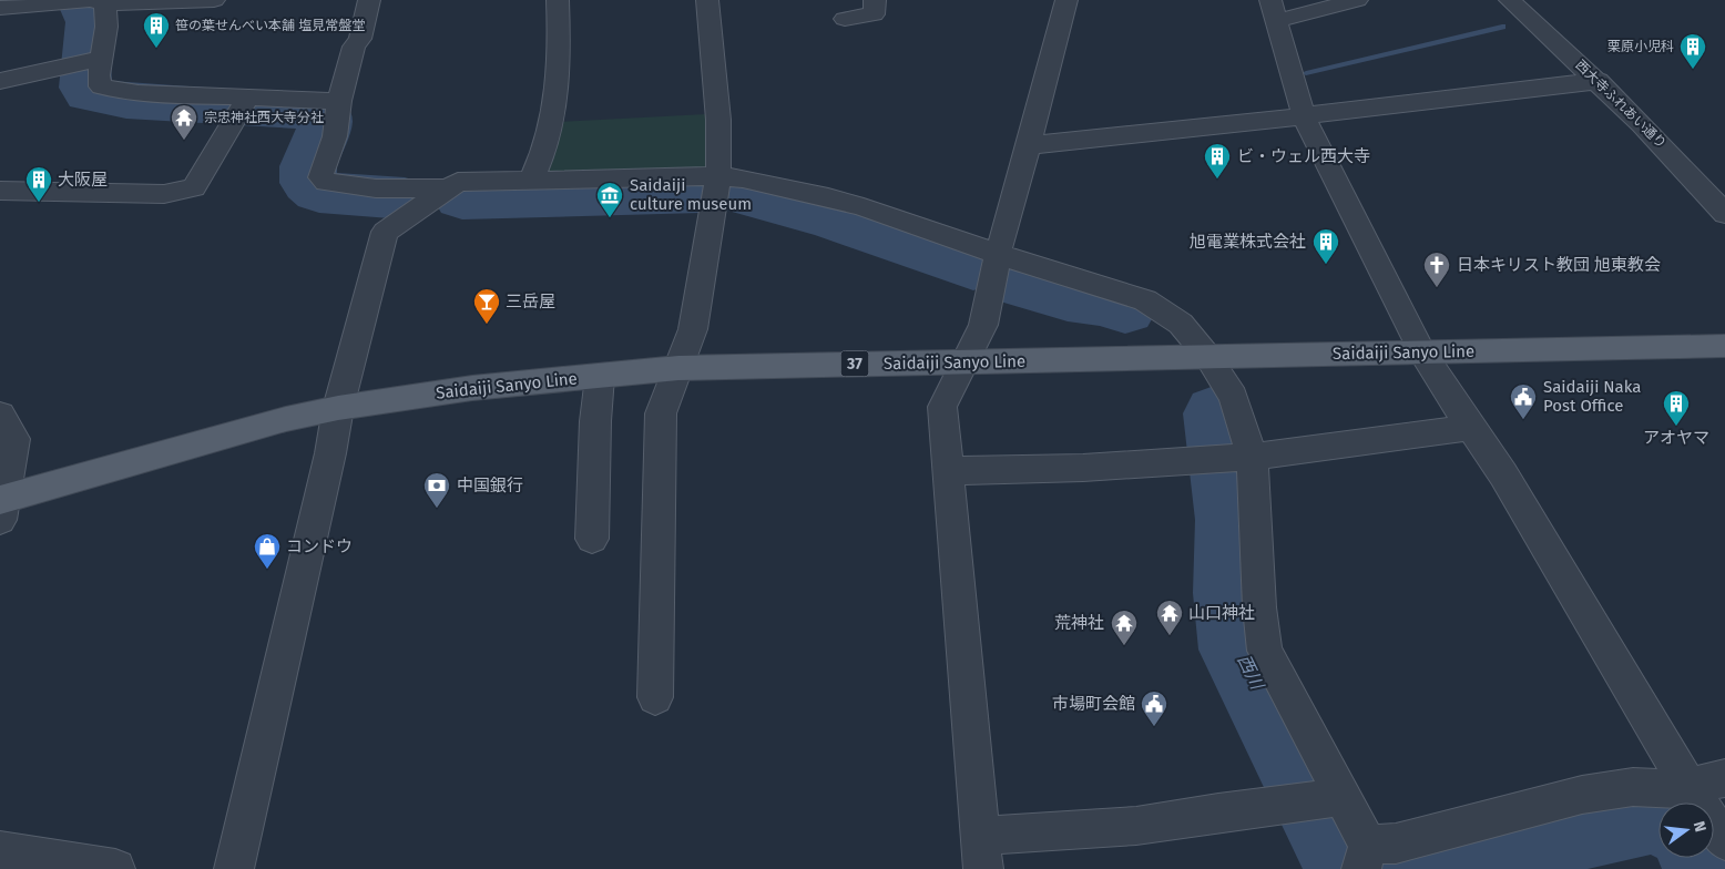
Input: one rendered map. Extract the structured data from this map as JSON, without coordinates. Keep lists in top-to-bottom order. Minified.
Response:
{"streets":{"main road":["Saidaiji Sanyo Line","37"],"street":["西大寺ふれあい通り"]},"water":["西川"],"places":{"building":["笹の葉せんべい本舗 塩見常盤堂","栗原小児科","ビ・ウェル西大寺","大阪屋","旭電業株式会社","アオヤマ"],"temple":["宗忠神社西大寺分社","山口神社","荒神社"],"museum":["Saidaiji culture museum"],"church":["日本キリスト教団 旭東教会"],"bar":["三岳屋"],"public building":["Saidaiji Naka Post Office","市場町会館"],"bank":["中国銀行"],"shop":["コンドウ"]},"north":"right"}
